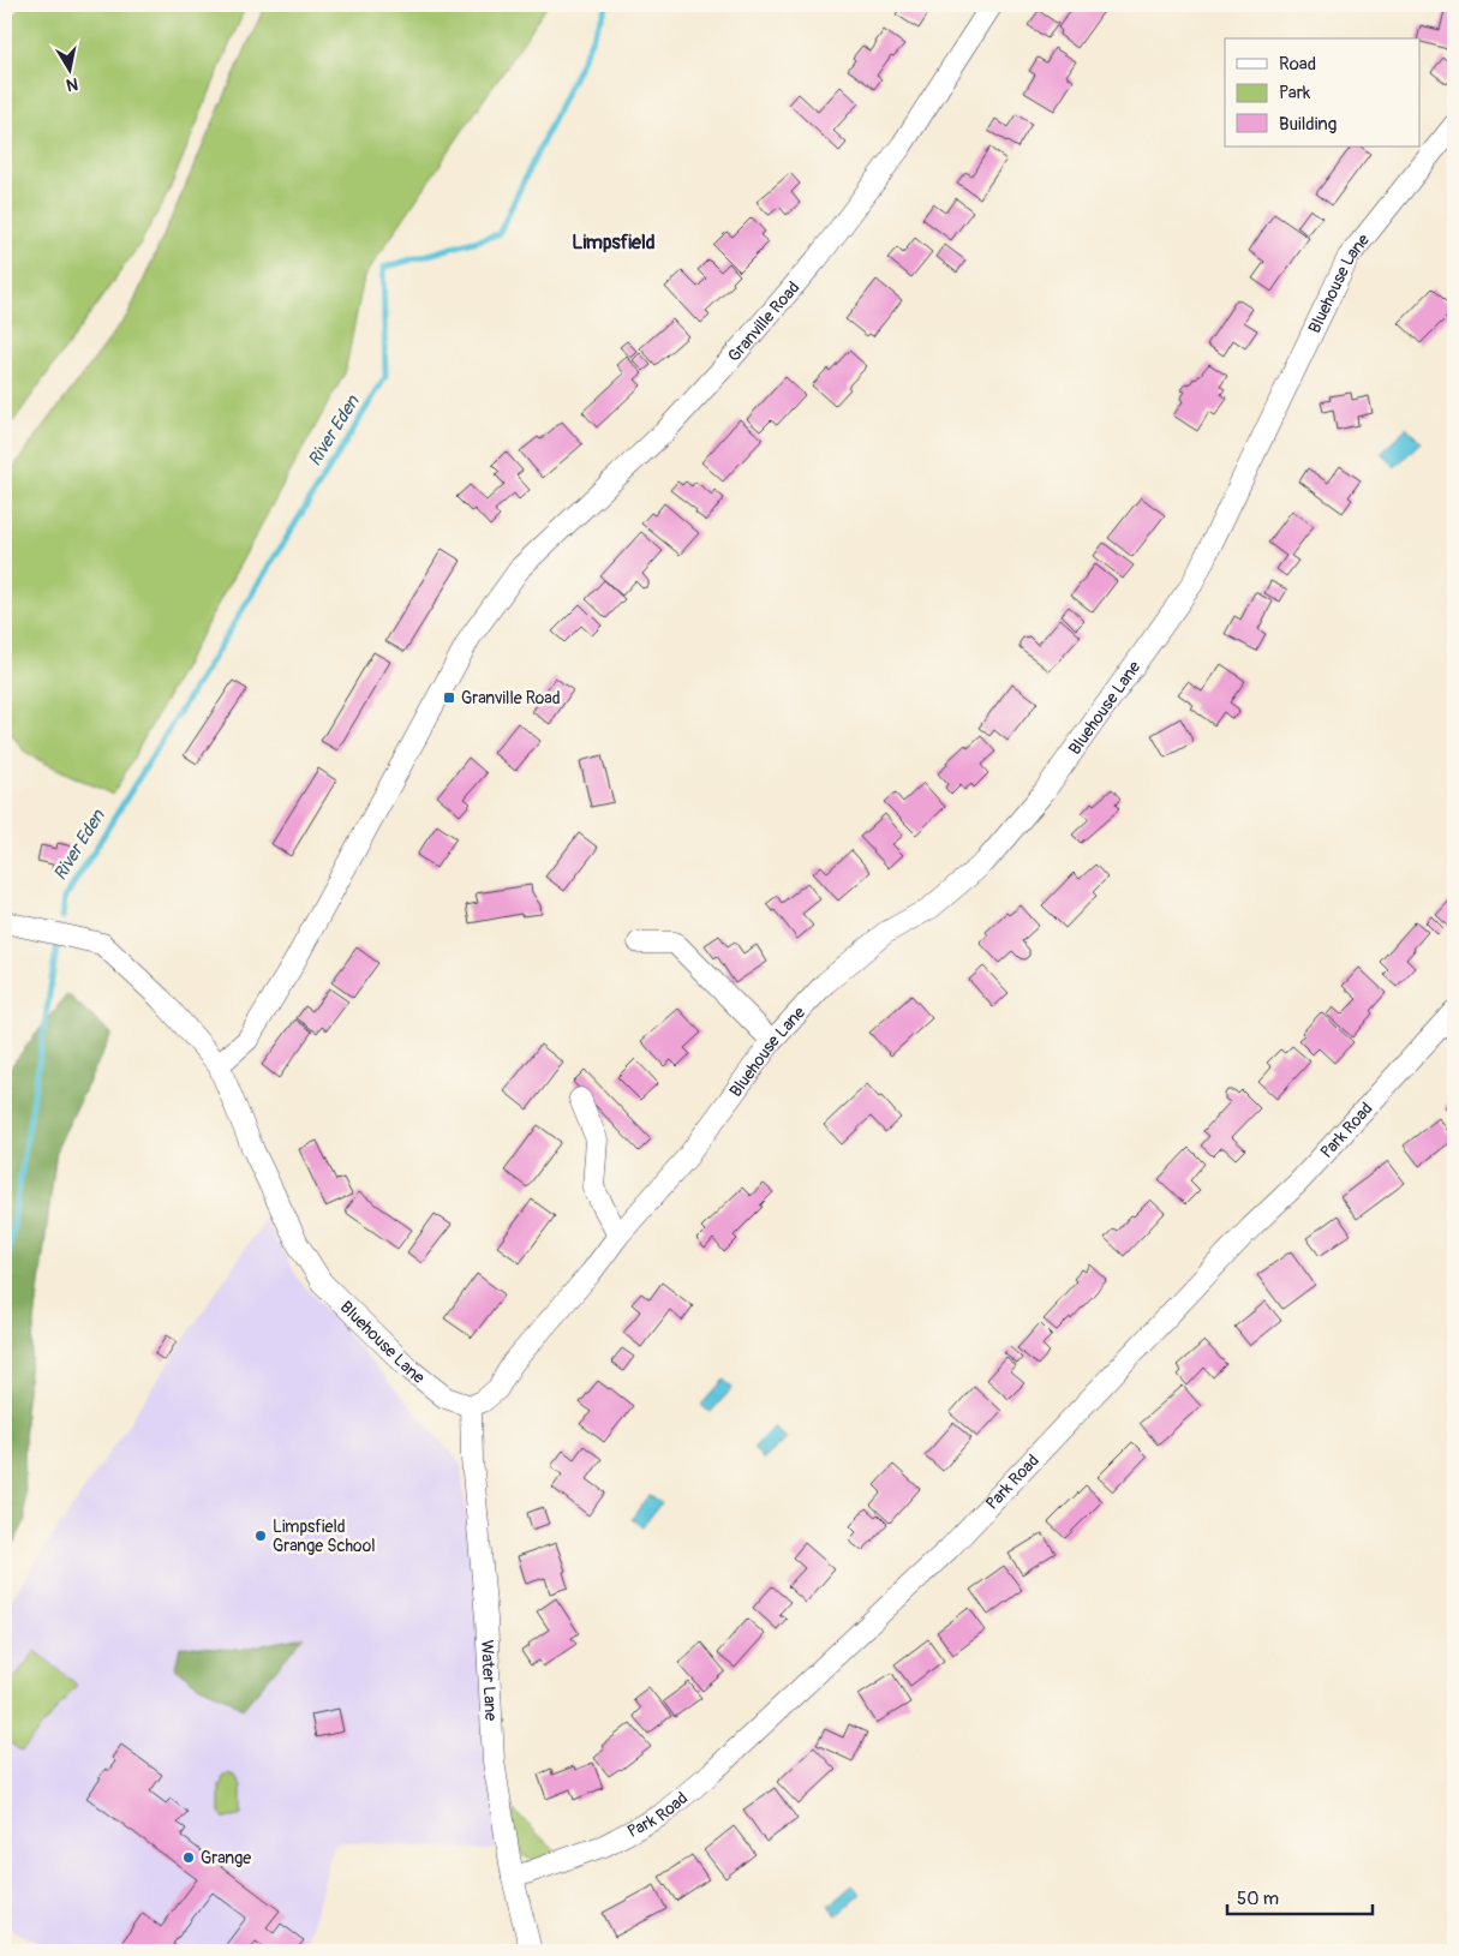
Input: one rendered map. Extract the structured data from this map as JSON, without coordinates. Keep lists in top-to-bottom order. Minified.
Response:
{"streets":{"street":["Bluehouse Lane","Granville Road","Park Road","Water Lane"]},"crossings":[["Bluehouse Lane","Granville Road"],["Bluehouse Lane","Water Lane"],["Park Road","Water Lane"]],"districts":["Limpsfield"],"water":["River Eden"],"places":{"transit":["Granville Road"],"other":["Limpsfield Grange School","Grange"]},"legend":["Road","Park","Building"],"scale_bar":"50 m","north":"bottom"}
